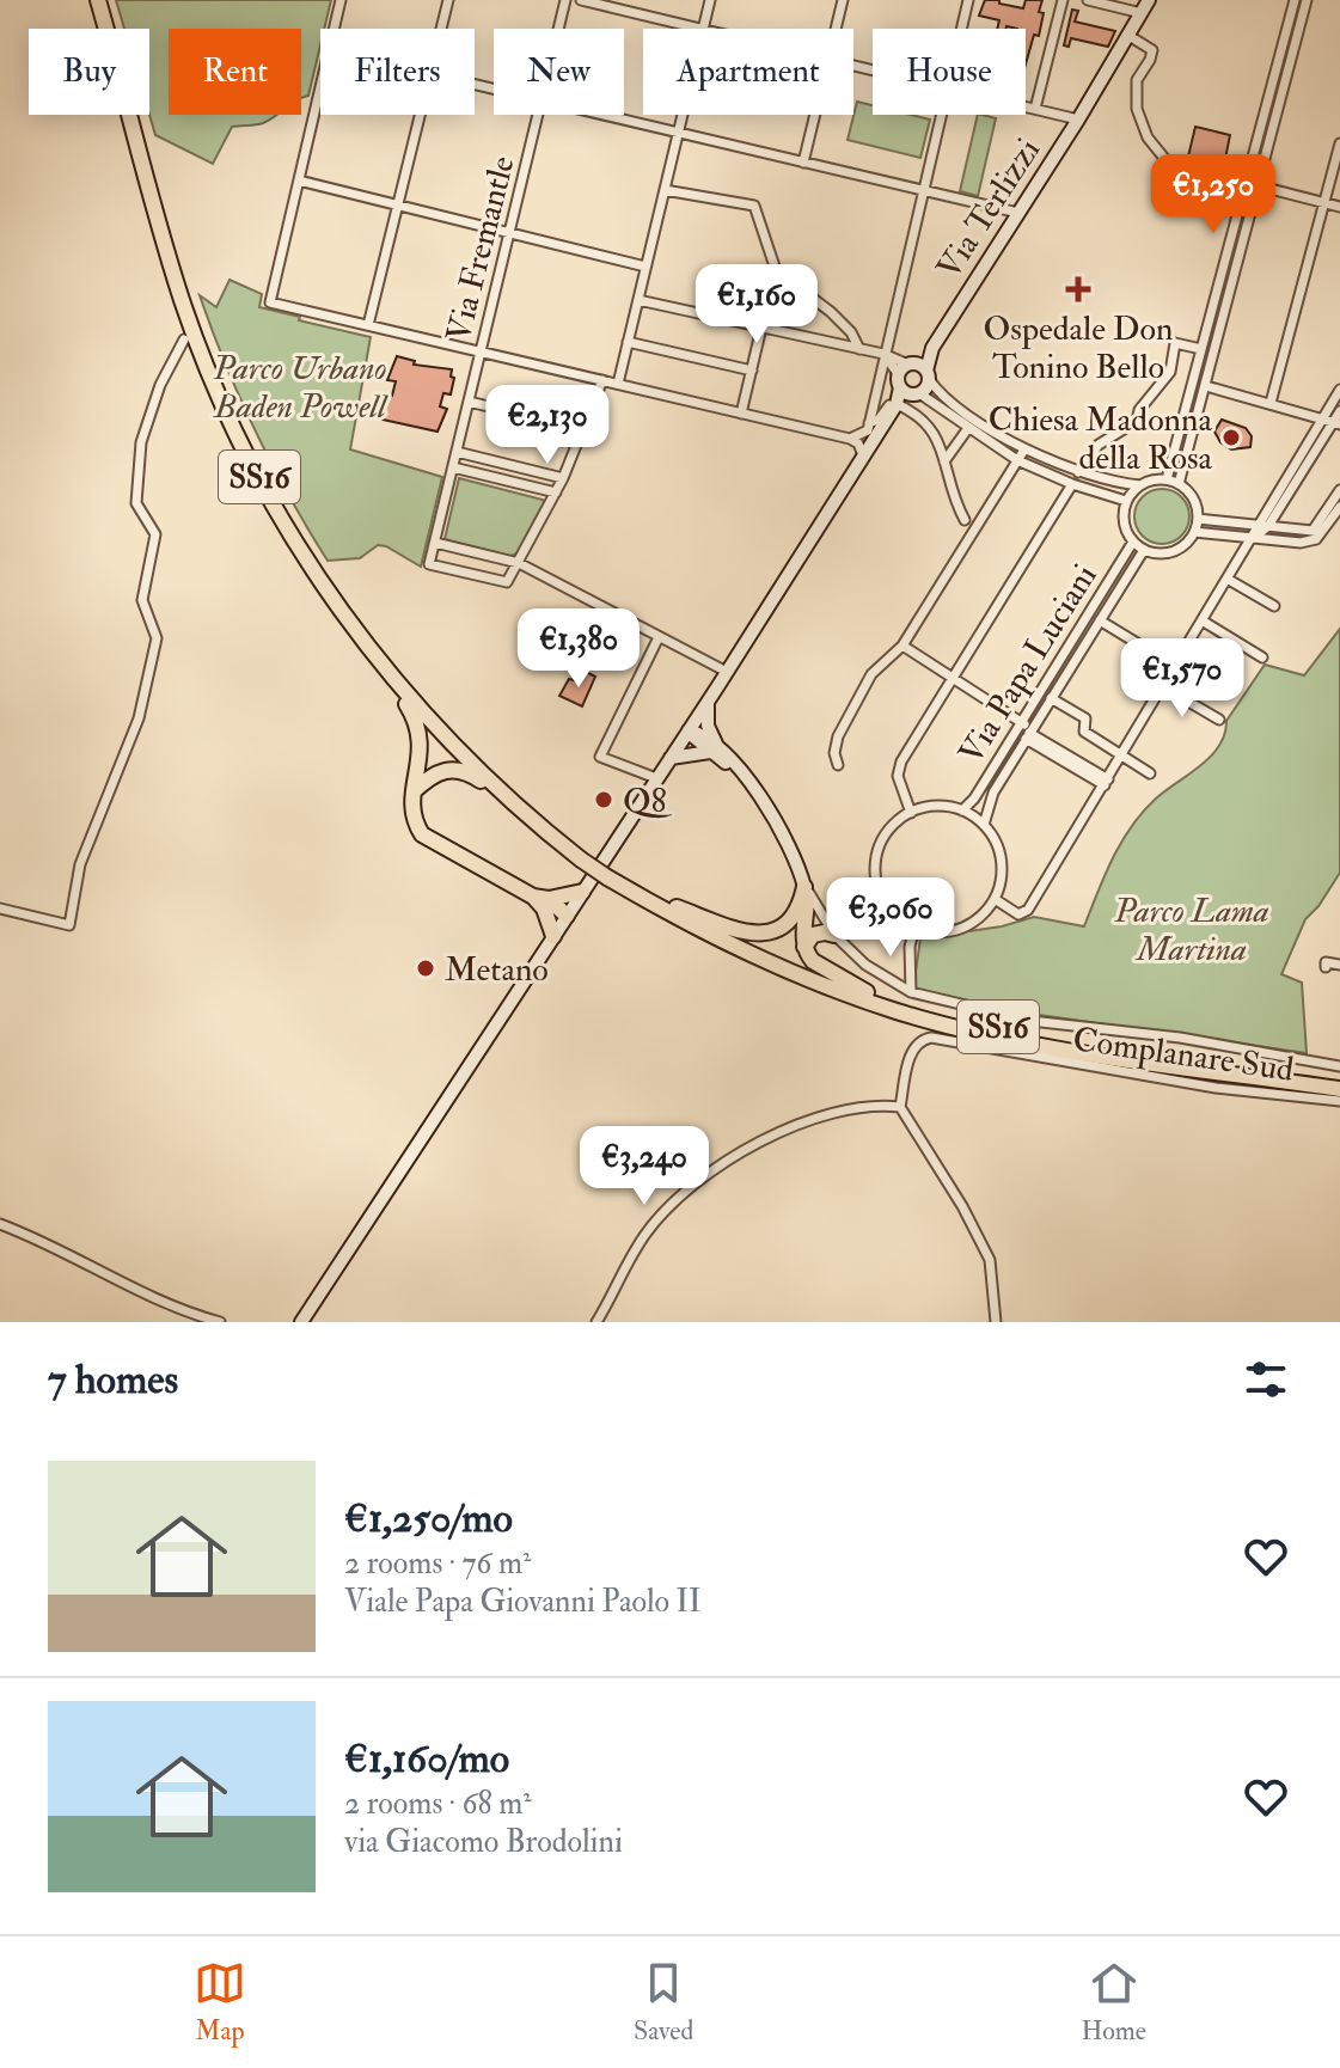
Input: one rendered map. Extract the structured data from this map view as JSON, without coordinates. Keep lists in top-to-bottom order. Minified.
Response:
{"streets":{"highway":["SS16"],"main road":["Via Terlizzi"],"street":["Via Fremantle","Via Papa Luciani","Complanare Sud"]},"parks":["Parco Urbano Baden Powell","Parco Lama Martina"],"places":{"health":["Ospedale Don Tonino Bello"],"other":["Chiesa Madonna della Rosa","Q8","Metano"]},"page":{"chip":["Buy","Rent","Filters","New","Apartment","House"],"price":["€1,250","€1,160","€2,130","€1,380","€1,570","€3,060","€3,240"],"heading":"7 homes","list":[{"name":"€1,250/mo","note":"2 rooms · 76 m² · Viale Papa Giovanni Paolo II"},{"name":"€1,160/mo","note":"2 rooms · 68 m² · via Giacomo Brodolini"}],"tabs":["Map","Saved","Home"]}}
